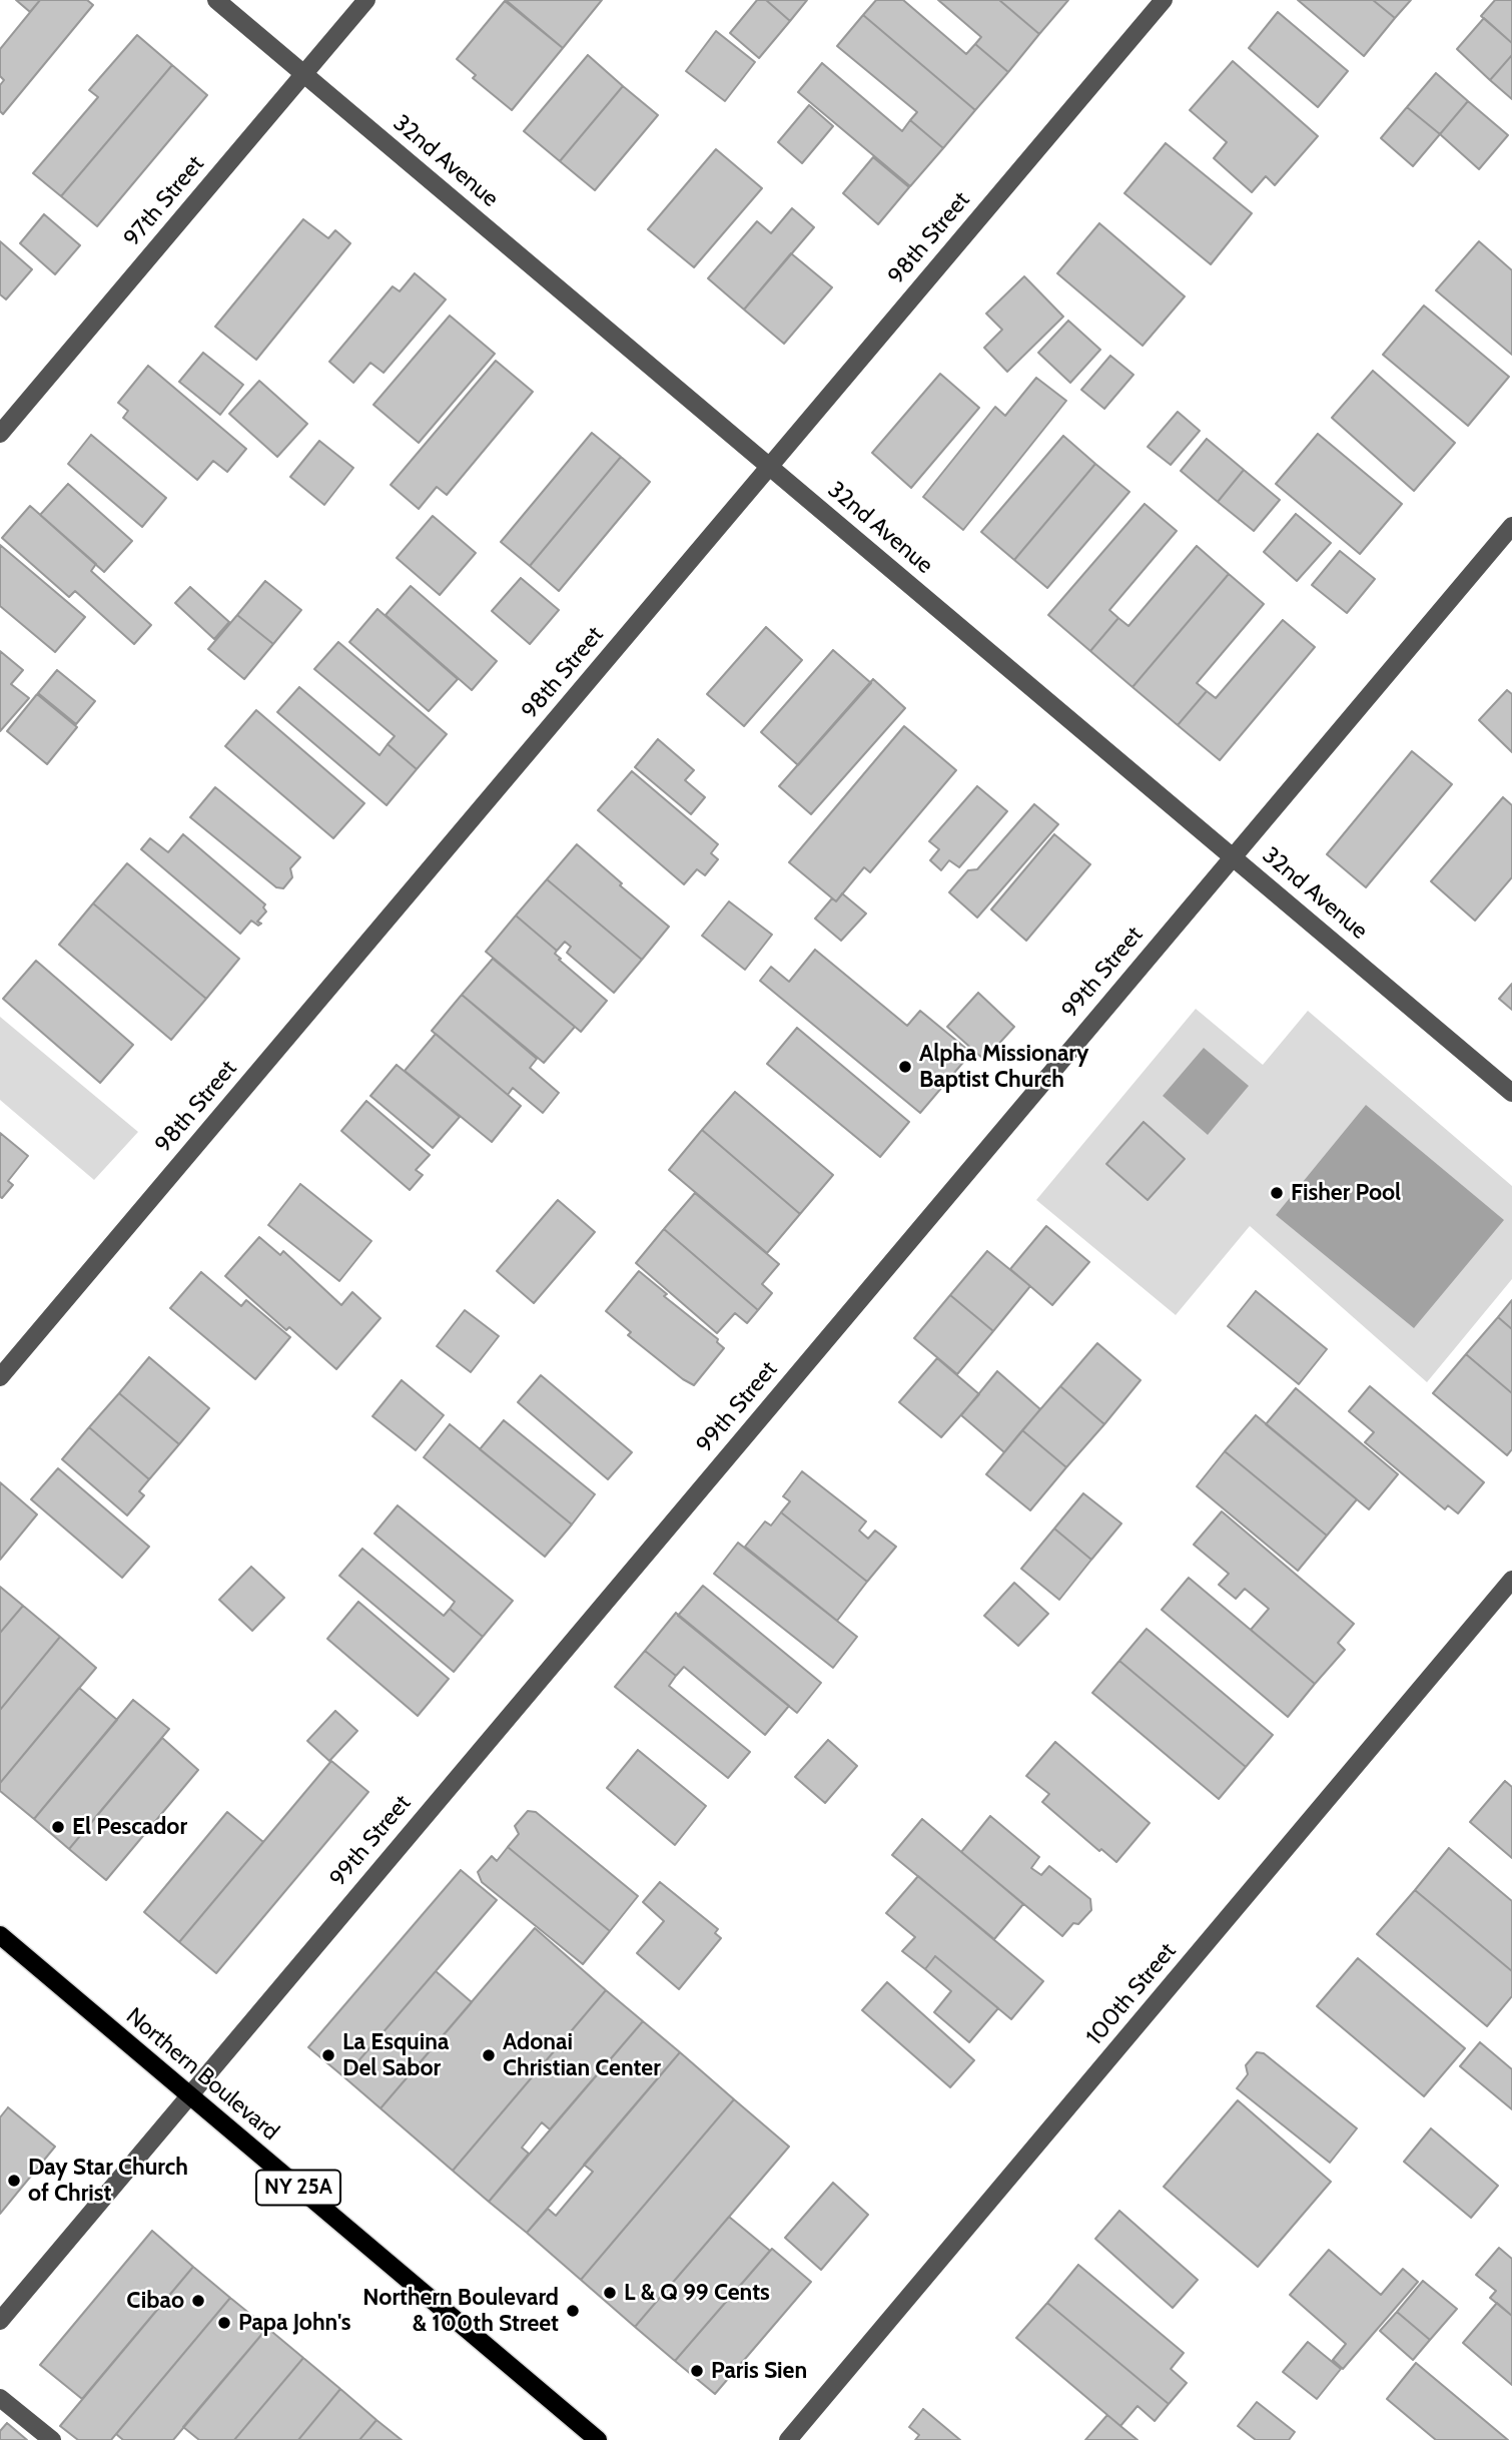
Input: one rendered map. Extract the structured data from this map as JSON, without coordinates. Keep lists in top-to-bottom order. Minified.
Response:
{"streets":{"main road":["Northern Boulevard","NY 25A"],"street":["32nd Avenue","97th Street","98th Street","99th Street","100th Street"]},"crossings":[["32nd Avenue","97th Street"],["32nd Avenue","98th Street"],["32nd Avenue","99th Street"],["99th Street","Northern Boulevard"]],"places":["Alpha Missionary Baptist Church","Fisher Pool","El Pescador","La Esquina Del Sabor","Adonai Christian Center","Day Star Church of Christ","L & Q 99 Cents","Cibao","Northern Boulevard & 100th Street","Papa John's","Paris Sien"]}
